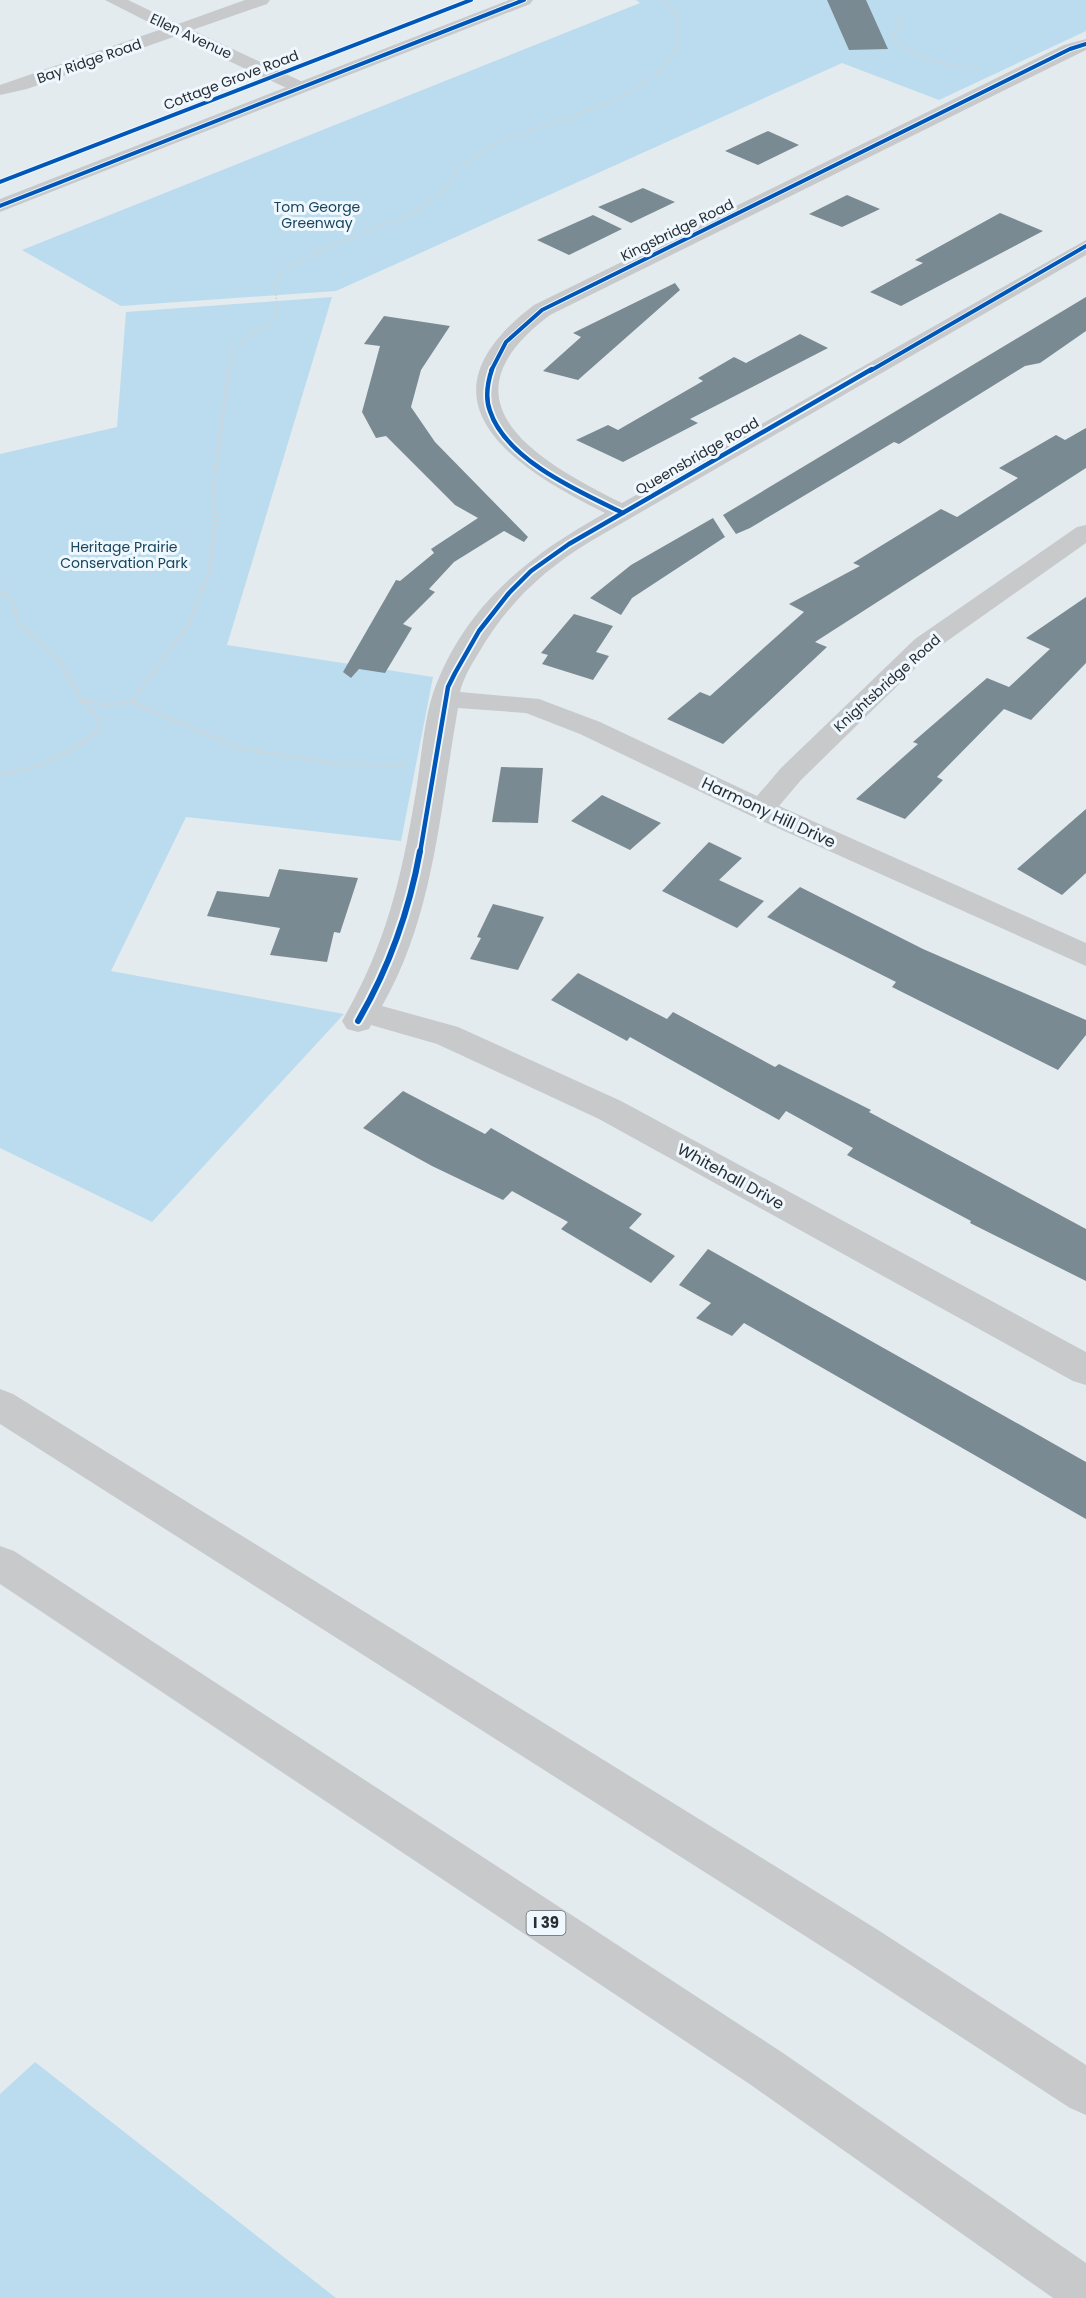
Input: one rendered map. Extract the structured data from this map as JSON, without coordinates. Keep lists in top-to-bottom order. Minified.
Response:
{"streets":{"main road":["Ellen Avenue","Bay Ridge Road","Cottage Grove Road","Kingsbridge Road","Queensbridge Road","Knightsbridge Road","Harmony Hill Drive","Whitehall Drive","I 39"]},"crossings":[["Ellen Avenue","Bay Ridge Road"],["Ellen Avenue","Cottage Grove Road"],["Kingsbridge Road","Queensbridge Road"],["Queensbridge Road","Harmony Hill Drive"],["Queensbridge Road","Whitehall Drive"],["Knightsbridge Road","Harmony Hill Drive"]],"parks":["Tom George Greenway","Heritage Prairie Conservation Park"]}
